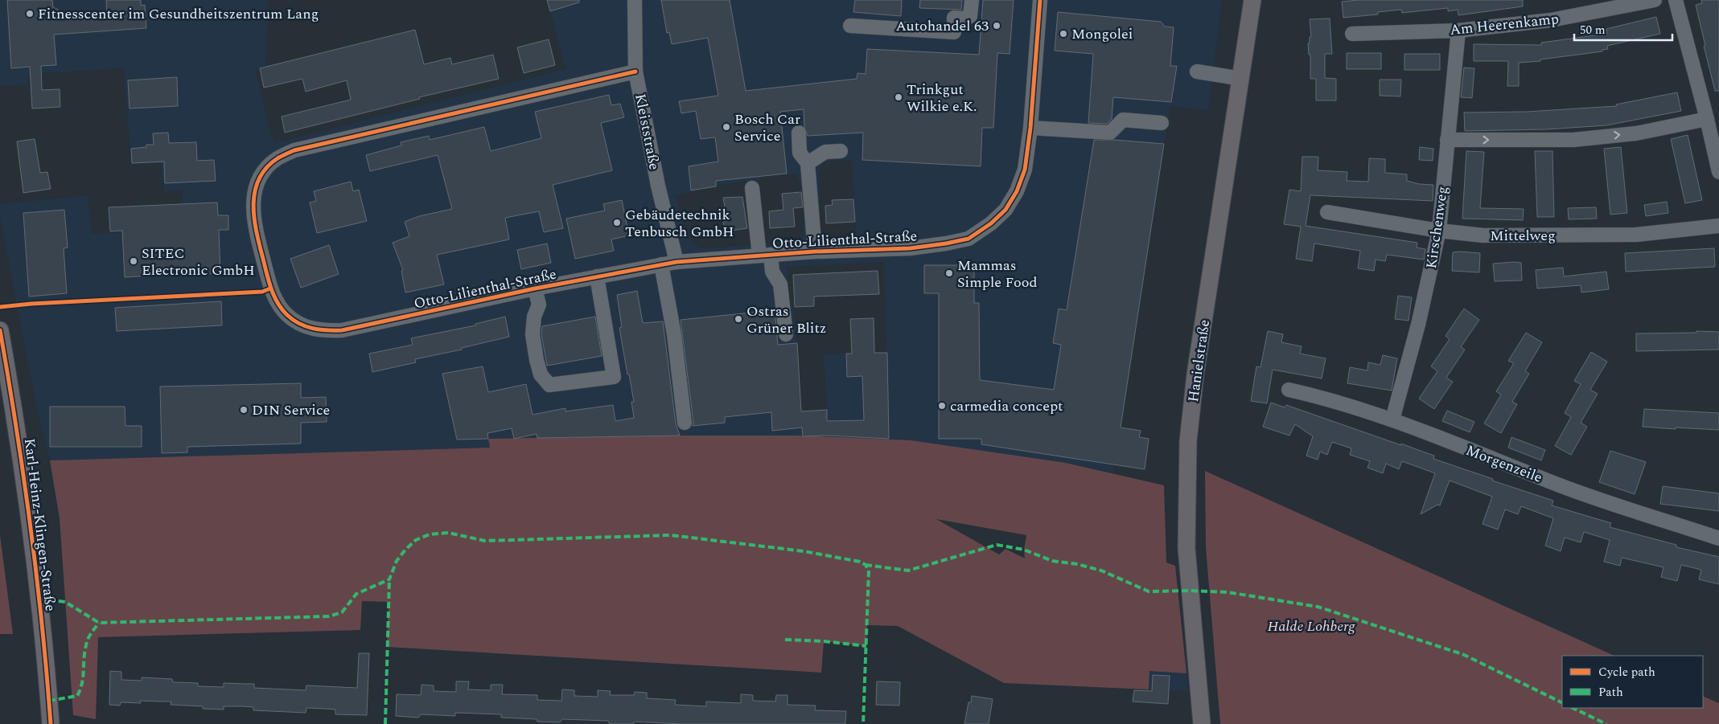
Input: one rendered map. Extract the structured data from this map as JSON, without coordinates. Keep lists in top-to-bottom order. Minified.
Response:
{"streets":{"main road":["Hanielstraße","Karl-Heinz-Klingen-Straße"],"street":["Am Heerenkamp","Kleiststraße","Kirschenweg","Mittelweg","Otto-Lilienthal-Straße","Morgenzeile"]},"crossings":[["Am Heerenkamp","Kirschenweg"],["Kleiststraße","Otto-Lilienthal-Straße"],["Kirschenweg","Mittelweg"],["Kirschenweg","Morgenzeile"]],"parks":["Halde Lohberg"],"places":["Fitnesscenter im Gesundheitszentrum Lang","Autohandel 63","Mongolei","Trinkgut Wilkie e.K.","Bosch Car Service","Gebäudetechnik Tenbusch GmbH","SITEC Electronic GmbH","Mammas Simple Food","Ostras Grüner Blitz","carmedia concept","DIN Service"],"legend":["Cycle path","Path"],"scale_bar":"50 m"}
